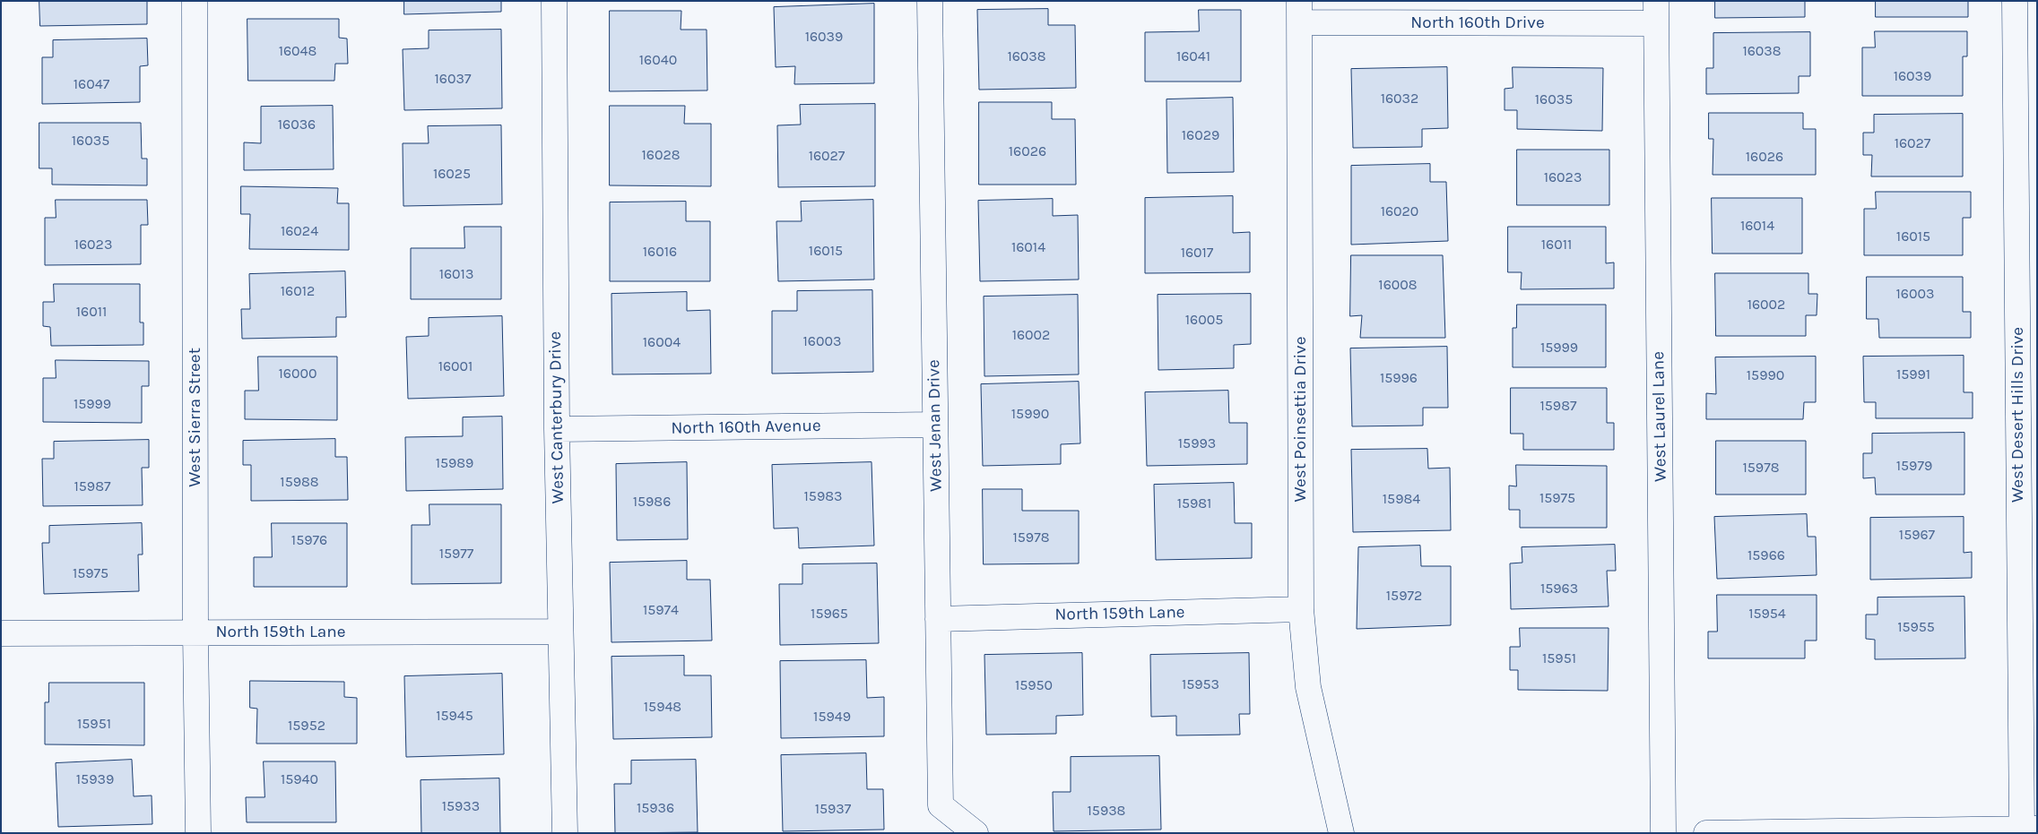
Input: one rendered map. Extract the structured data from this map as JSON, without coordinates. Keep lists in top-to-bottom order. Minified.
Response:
{"streets":{"street":["North 160th Drive","West Desert Hills Drive","West Laurel Lane","West Sierra Street","West Canterbury Drive","West Poinsettia Drive","West Jenan Drive","North 160th Avenue","North 159th Lane"]},"crossings":[["North 160th Drive","West Laurel Lane"],["North 160th Drive","West Poinsettia Drive"],["West Sierra Street","North 159th Lane"],["West Canterbury Drive","North 160th Avenue"],["West Canterbury Drive","North 159th Lane"],["West Poinsettia Drive","North 159th Lane"],["West Jenan Drive","North 160th Avenue"],["West Jenan Drive","North 159th Lane"]],"house_numbers":["16039","16048","16038","16038","16041","16040","16039","16037","16047","16032","16035","16036","16029","16035","16027","16026","16028","16027","16026","16025","16023","16020","16014","16024","16015","16023","16011","16014","16015","16016","16017","16013","16008","16012","16003","16002","16011","16005","16002","16003","16004","15999","16001","16000","15991","15990","15996","15999","15987","15990","15993","15989","15979","15978","15988","15987","15983","15975","15984","15986","15981","15967","15978","15976","15977","15966","15975","15963","15972","15974","15965","15954","15955","15951","15953","15950","15948","15945","15949","15951","15952","15939","15940","15933","15936","15937","15938"]}
